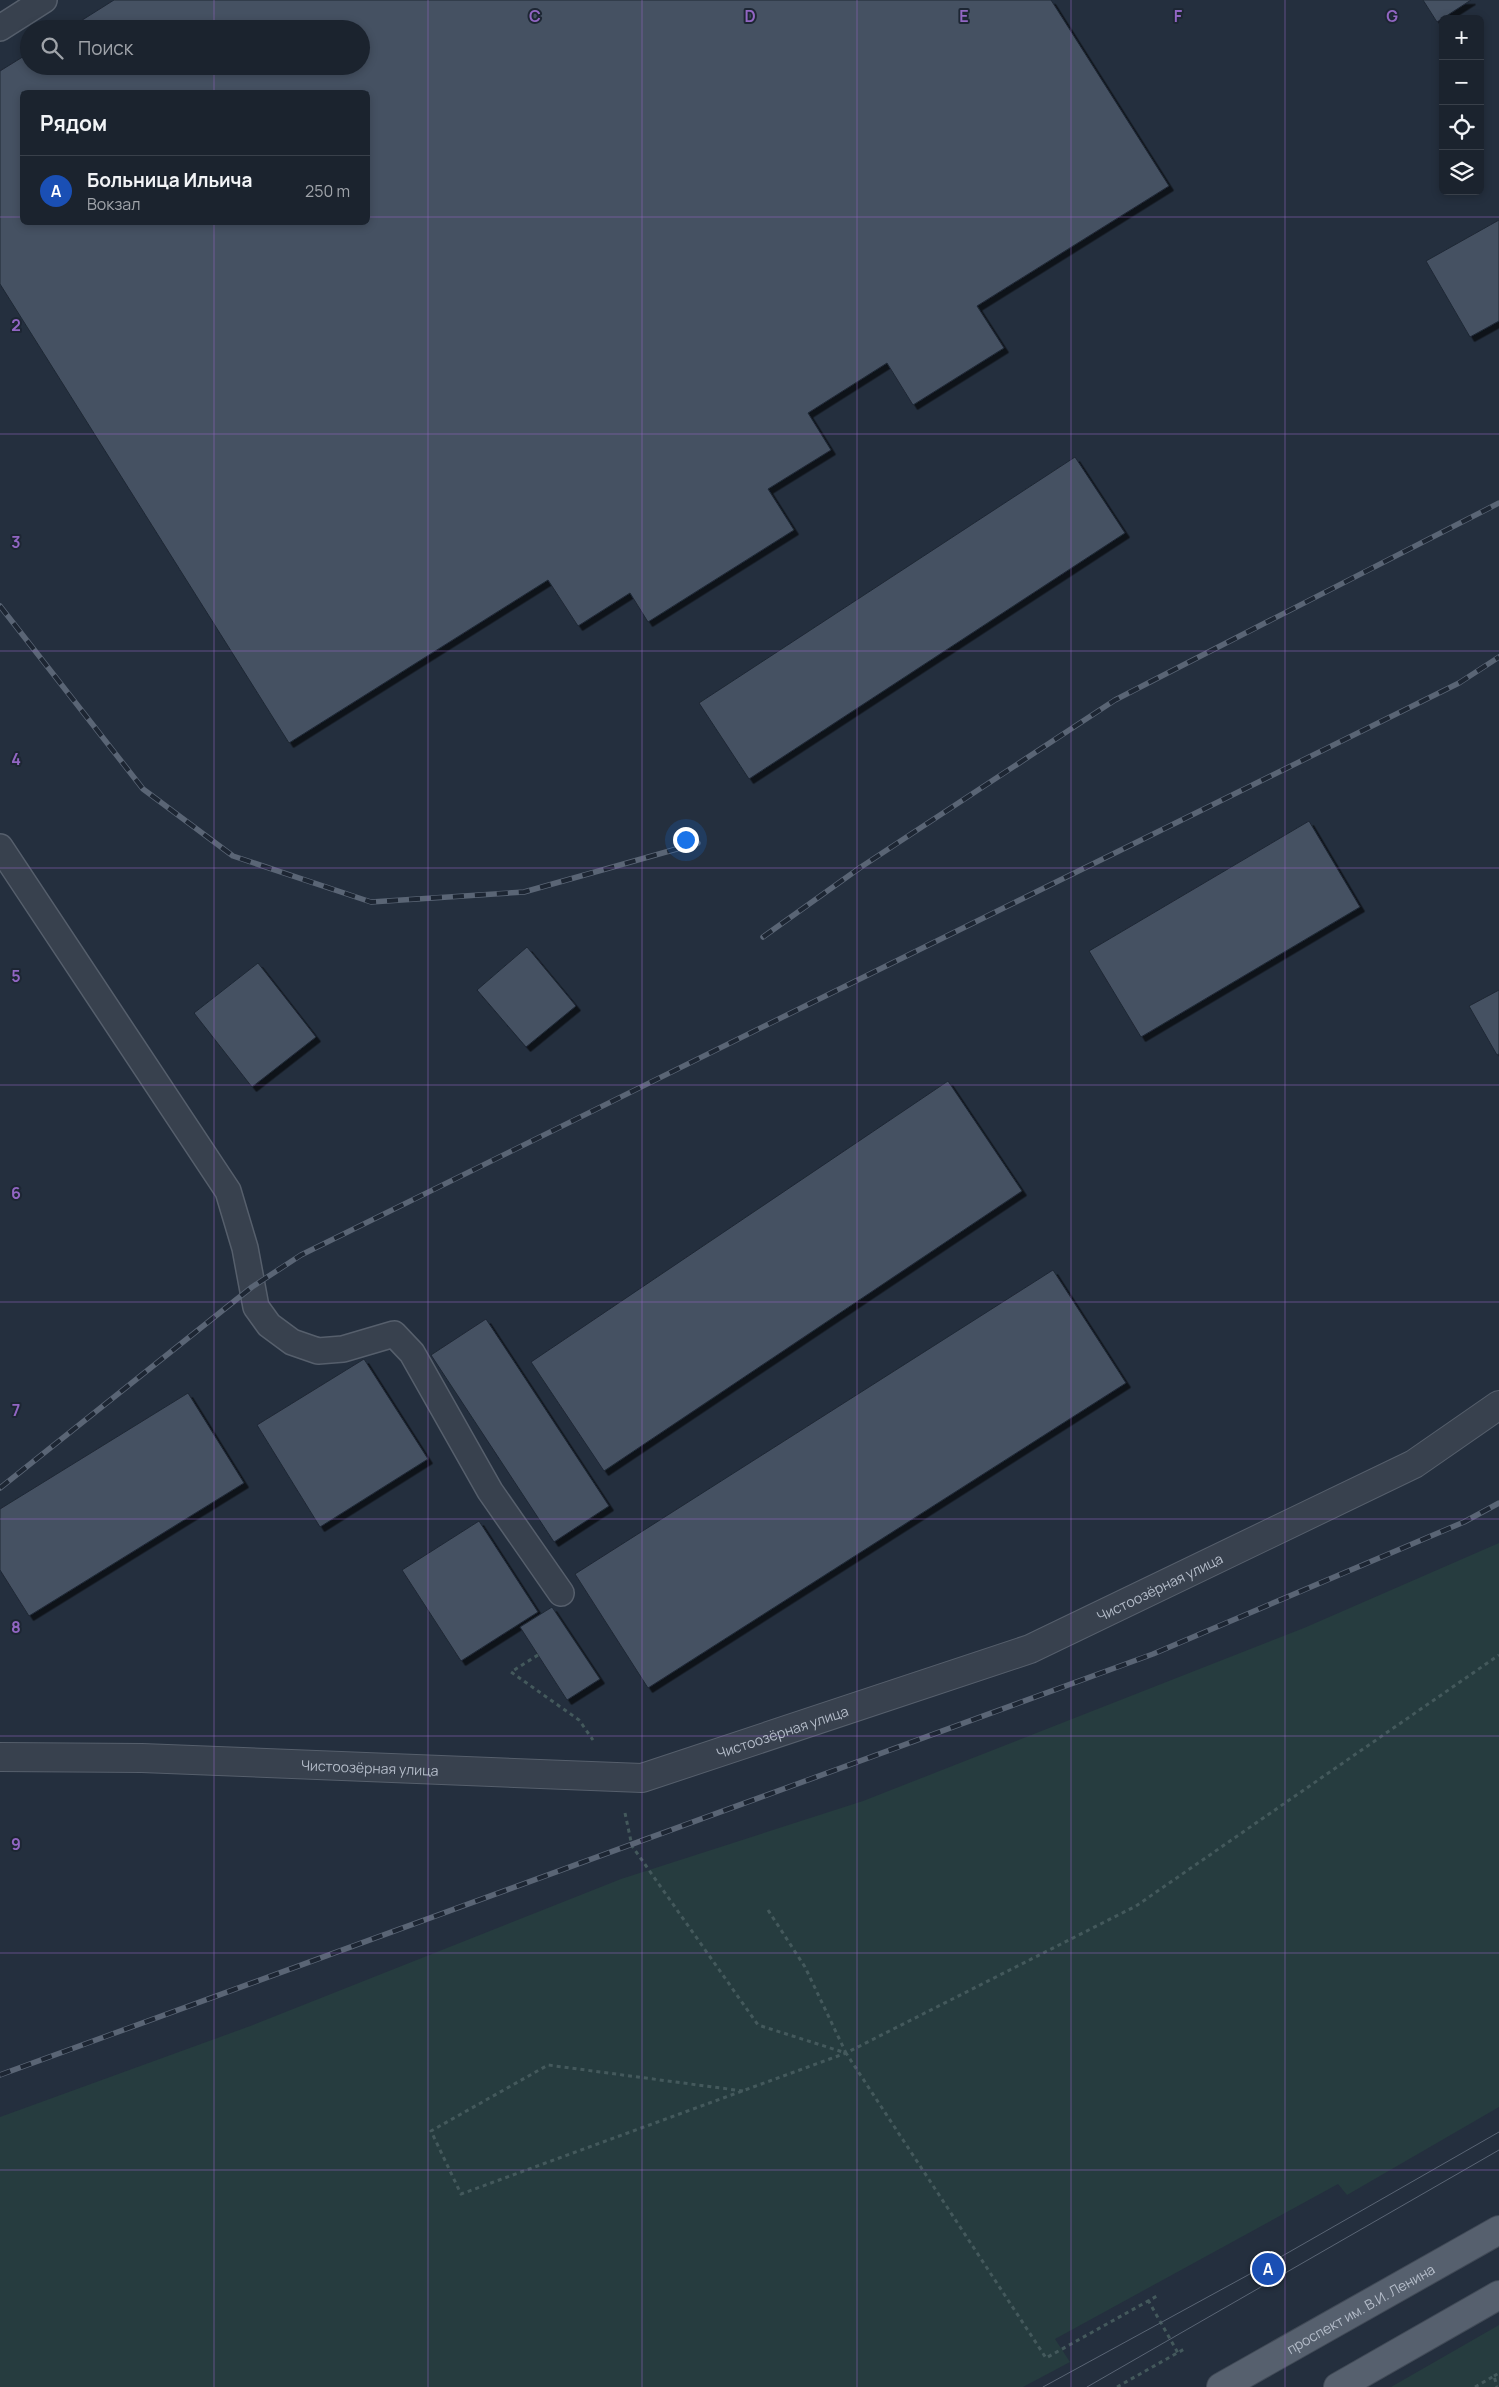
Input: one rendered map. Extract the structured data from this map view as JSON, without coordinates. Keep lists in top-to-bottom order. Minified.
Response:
{"streets":{"main road":["проспект им. В.И. Ленина"],"street":["Чистоозёрная улица"]},"page":{"map_buttons":["+","−"],"search":"Поиск","heading":"Рядом","list":[{"mark":"A","name":"Больница Ильича","note":"Вокзал","value":"250 m"}],"pins":"A"},"grid":{"columns":["C","D","E","F","G"],"rows":["2","3","4","5","6","7","8","9"]}}
